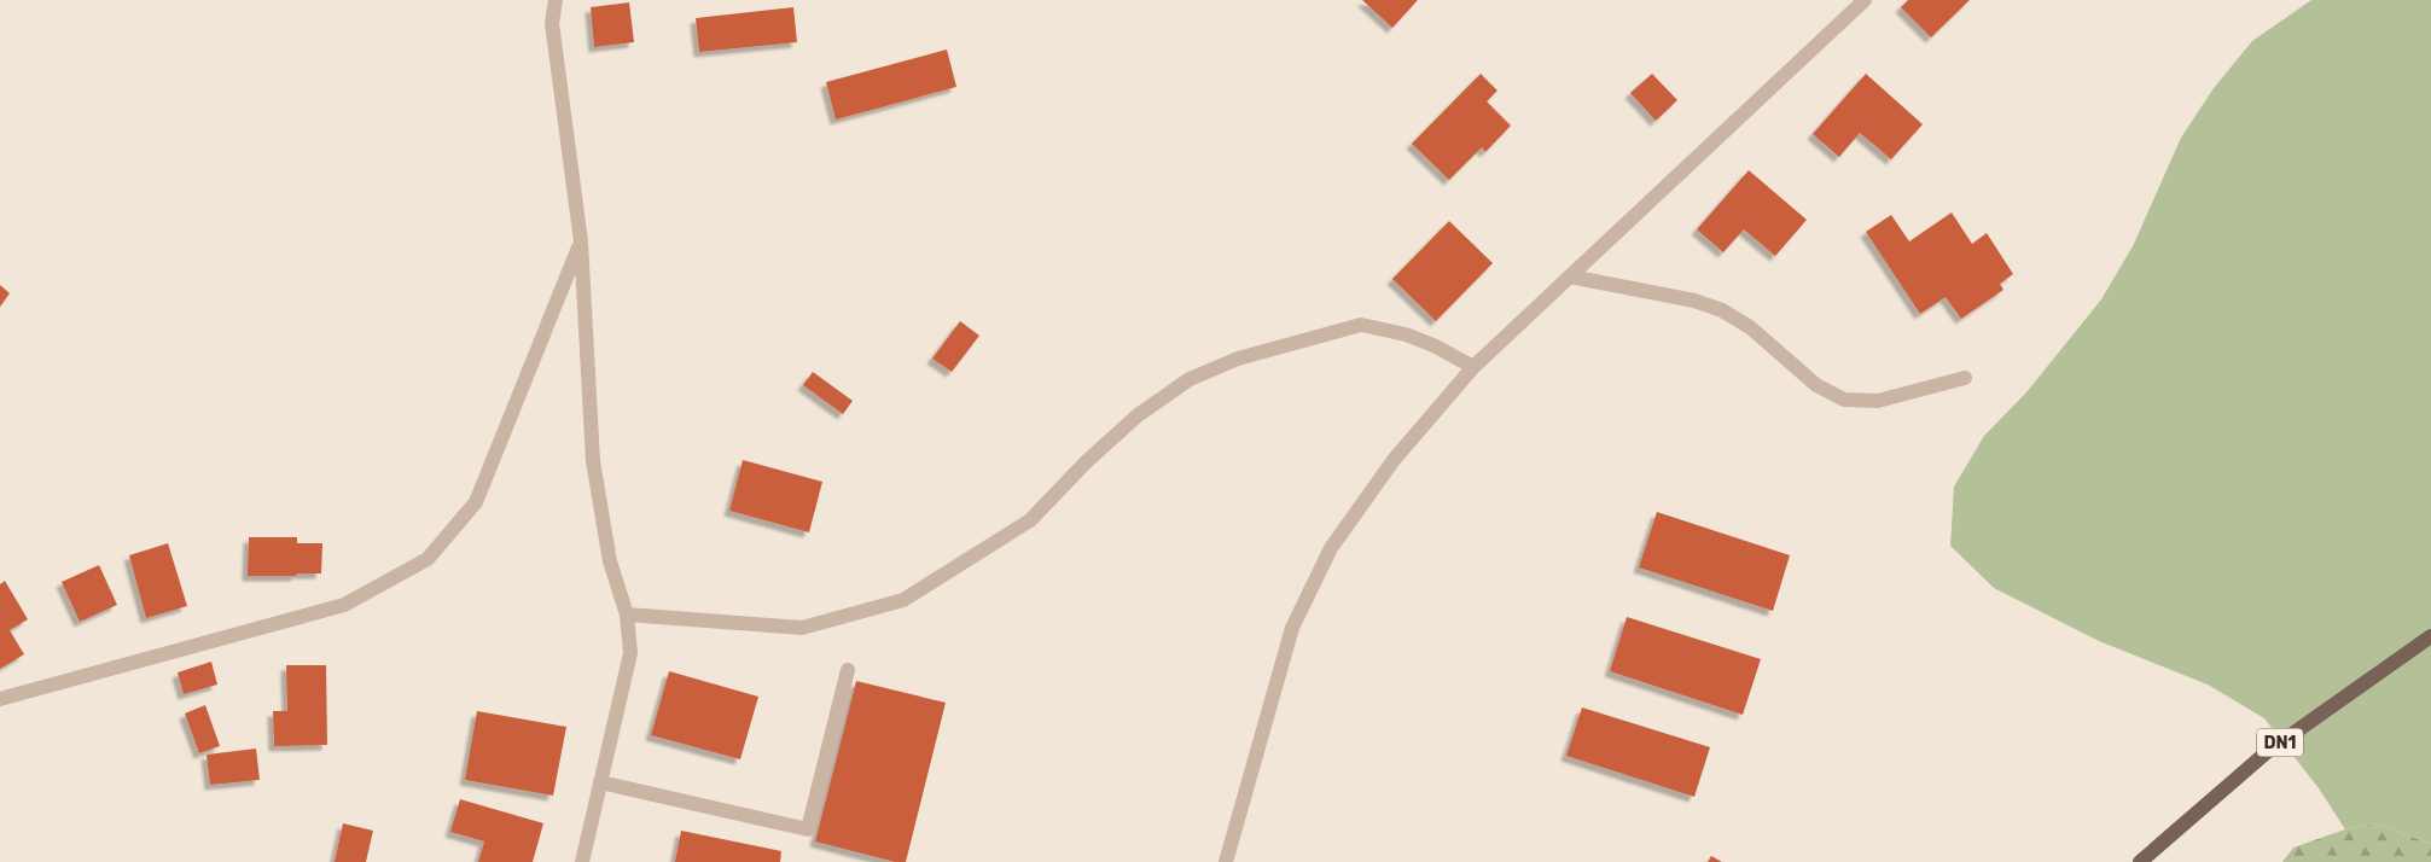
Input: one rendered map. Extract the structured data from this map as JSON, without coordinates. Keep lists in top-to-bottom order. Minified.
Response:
{"streets":{"main road":["DN1"]}}
